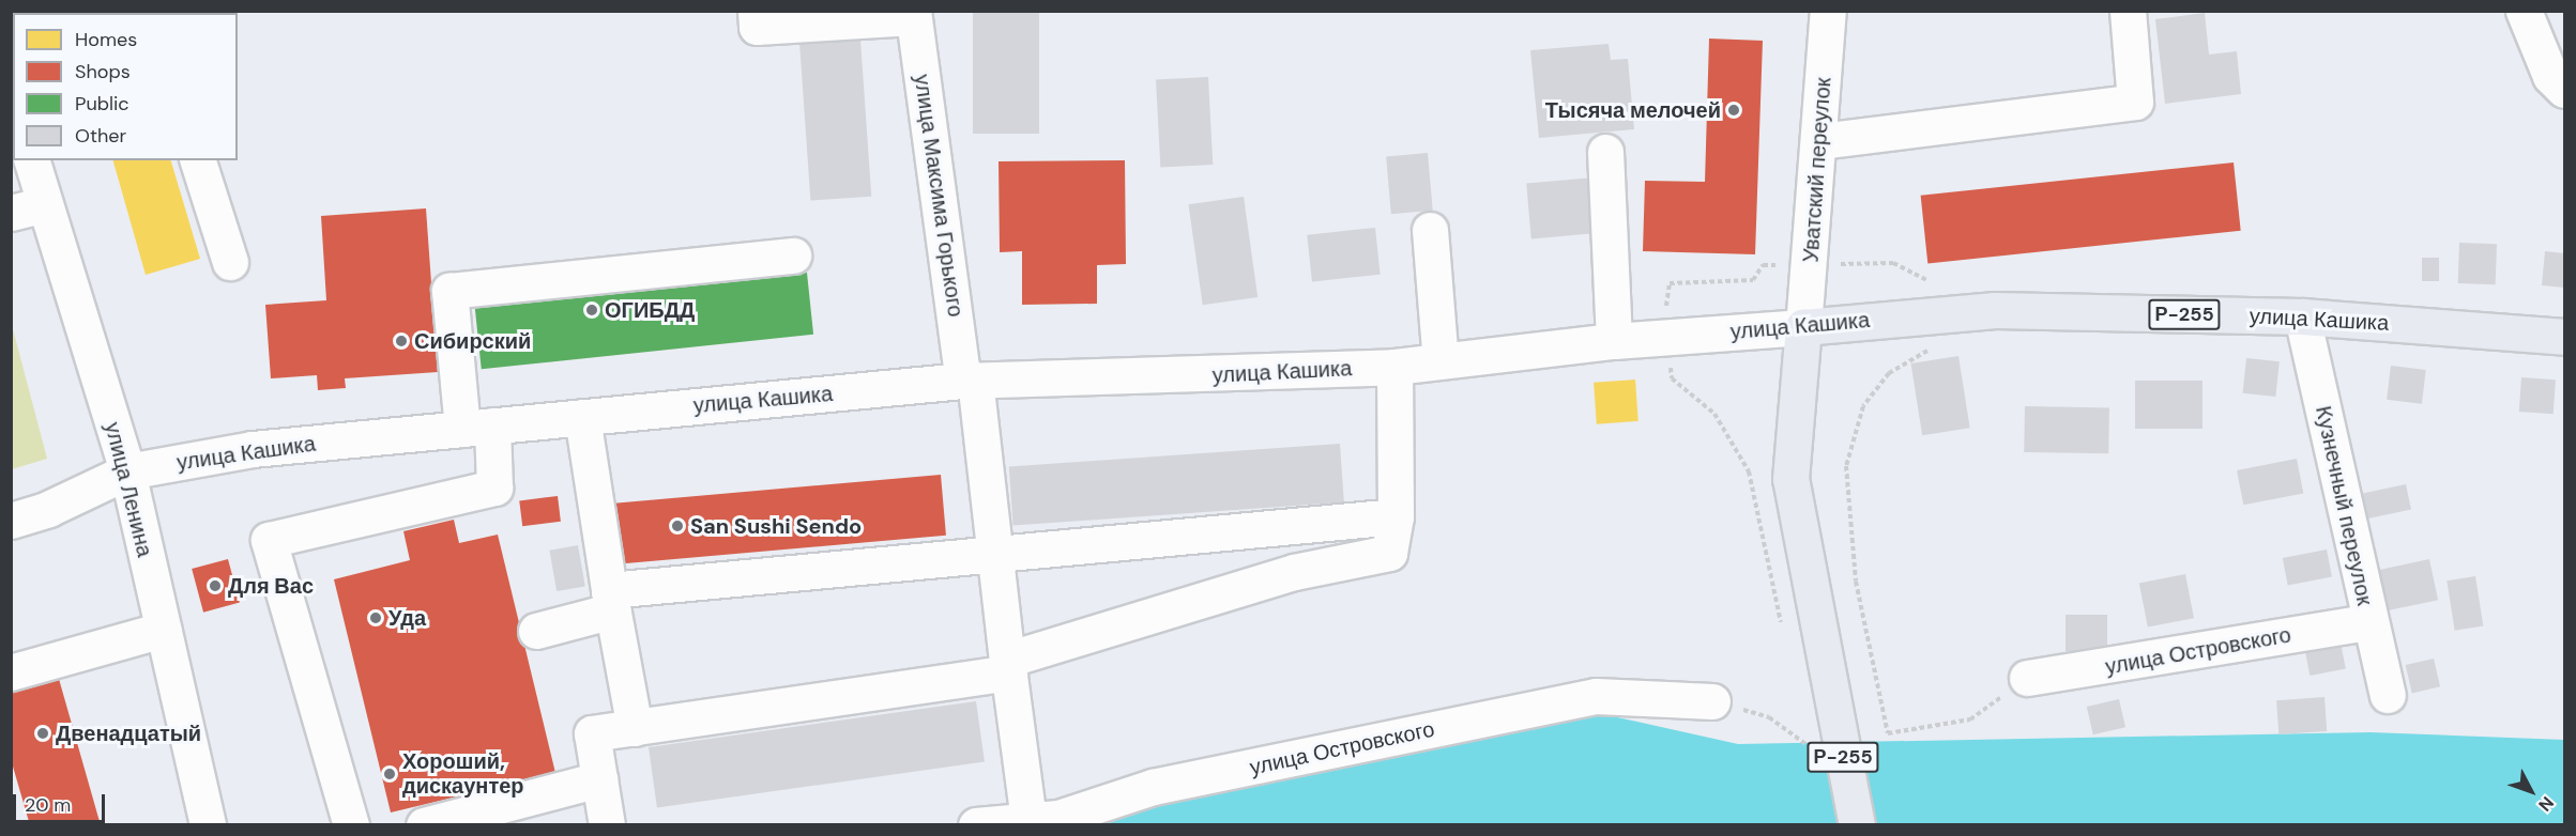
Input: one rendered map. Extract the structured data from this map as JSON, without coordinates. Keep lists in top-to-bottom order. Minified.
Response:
{"streets":{"highway":["Р-255","улица Кашика"],"street":["Уватский переулок","улица Максима Горького","улица Ленина","Кузнечный переулок","улица Островского"]},"crossings":[["Уватский переулок","Р-255"],["Уватский переулок","улица Кашика"],["улица Максима Горького","улица Кашика"],["улица Максима Горького","улица Островского"],["Р-255","улица Кашика"],["улица Кашика","улица Ленина"],["улица Кашика","Кузнечный переулок"],["Кузнечный переулок","улица Островского"]],"places":["Тысяча мелочей","ОГИБДД","Сибирский","San Sushi Sendo","Для Вас","Уда","Двенадцатый","Хороший, дискаунтер"],"legend":["Homes","Shops","Public","Other"],"scale_bar":"20 m","north":"bottom right"}
